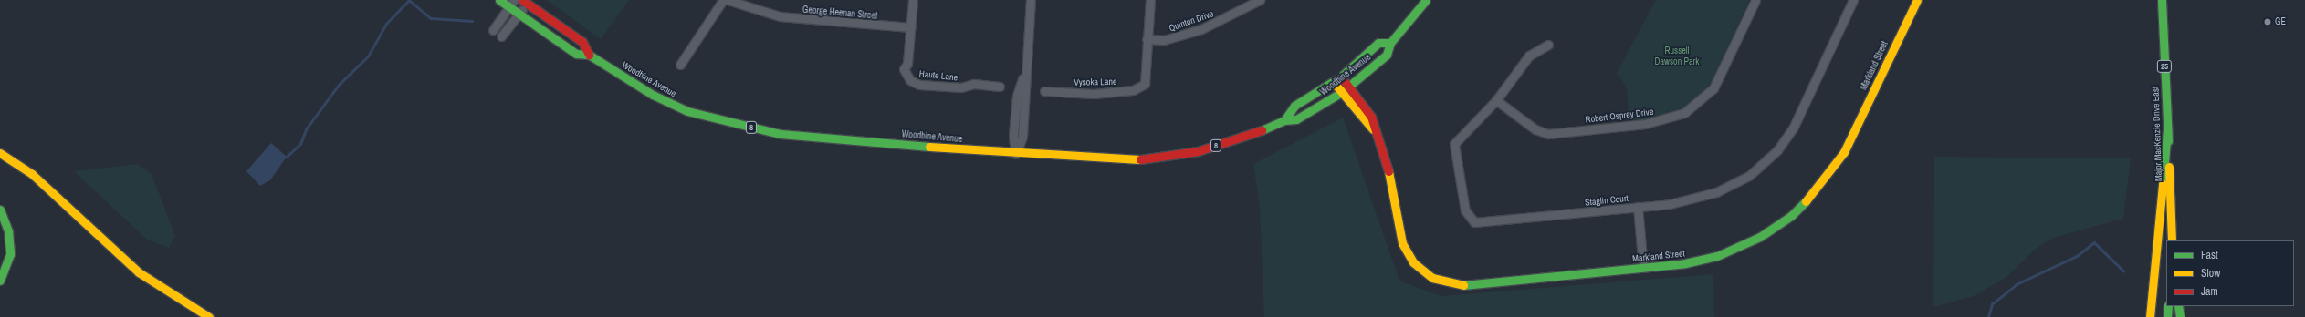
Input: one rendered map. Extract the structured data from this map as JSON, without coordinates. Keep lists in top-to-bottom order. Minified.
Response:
{"streets":{"main road":["Markland Street","25","Woodbine Avenue","8","Major MacKenzie Drive East"],"street":["George Heenan Street","Quinton Drive","Haute Lane","Vysoka Lane","Robert Osprey Drive","Staglin Court"]},"crossings":[["George Heenan Street","Haute Lane"],["Quinton Drive","Vysoka Lane"],["Markland Street","Woodbine Avenue"],["Robert Osprey Drive","Staglin Court"]],"parks":["Russell Dawson Park"],"places":["GE"],"legend":["Fast","Slow","Jam"]}
